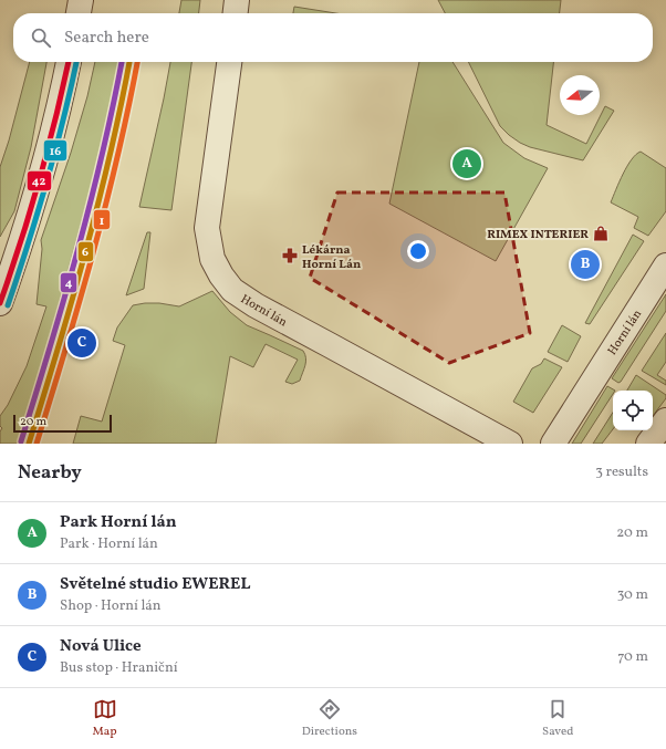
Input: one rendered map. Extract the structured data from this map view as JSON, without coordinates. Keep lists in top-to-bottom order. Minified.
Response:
{"streets":{"street":["Horní lán"]},"places":{"shop":["RIMEX INTERIER"],"pharmacy":["Lékárna Horní Lán"]},"lines":["transit line 6","transit line 1","transit line 4","transit line 42","transit line 16"],"scale_bar":"20 m","north":"left","page":{"search":"Search here","pins":["A","B","C"],"scale":"20 m","heading":["Nearby","3 results"],"list":[{"mark":"A","name":"Park Horní lán","note":"Park · Horní lán","value":"20 m"},{"mark":"B","name":"Světelné studio EWEREL","note":"Shop · Horní lán","value":"30 m"},{"mark":"C","name":"Nová Ulice","note":"Bus stop · Hraniční","value":"70 m"}],"nav":["Map","Directions","Saved"]}}
